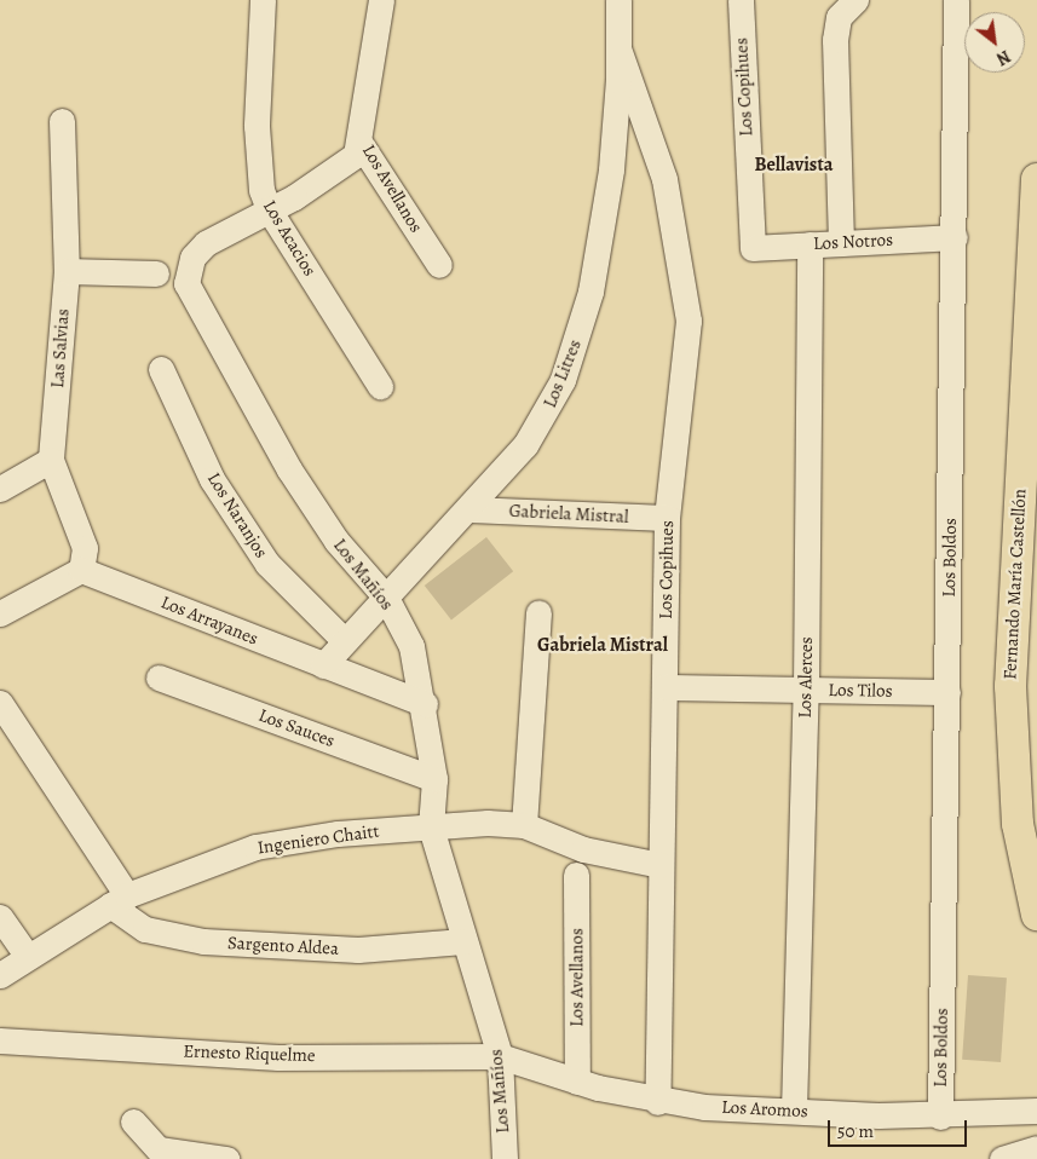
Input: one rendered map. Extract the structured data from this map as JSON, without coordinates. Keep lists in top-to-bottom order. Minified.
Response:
{"streets":{"main road":["Fernando María Castellón"],"street":["Los Copihues","Los Avellanos","Los Acacios","Los Notros","Las Salvias","Los Litres","Gabriela Mistral","Los Naranjos","Los Boldos","Los Mañíos","Los Arrayanes","Los Alerces","Los Tilos","Los Sauces","Ingeniero Chaitt","Sargento Aldea","Ernesto Riquelme","Los Aromos"]},"crossings":[["Los Copihues","Los Notros"],["Los Copihues","Los Litres"],["Los Copihues","Gabriela Mistral"],["Los Copihues","Los Tilos"],["Los Copihues","Ingeniero Chaitt"],["Los Copihues","Los Aromos"],["Los Avellanos","Los Mañíos"],["Los Avellanos","Los Aromos"],["Los Acacios","Los Mañíos"],["Los Notros","Los Boldos"],["Los Notros","Los Alerces"],["Las Salvias","Los Arrayanes"],["Los Litres","Gabriela Mistral"],["Los Litres","Los Naranjos"],["Los Litres","Los Mañíos"],["Los Litres","Los Arrayanes"],["Los Boldos","Los Tilos"],["Los Boldos","Los Aromos"],["Los Mañíos","Los Arrayanes"],["Los Mañíos","Los Sauces"],["Los Mañíos","Ingeniero Chaitt"],["Los Mañíos","Sargento Aldea"],["Los Mañíos","Ernesto Riquelme"],["Los Mañíos","Los Aromos"],["Los Alerces","Los Tilos"],["Los Alerces","Los Aromos"],["Ingeniero Chaitt","Sargento Aldea"],["Ernesto Riquelme","Los Aromos"]],"districts":["Bellavista","Gabriela Mistral"],"scale_bar":"50 m","north":"bottom right"}
